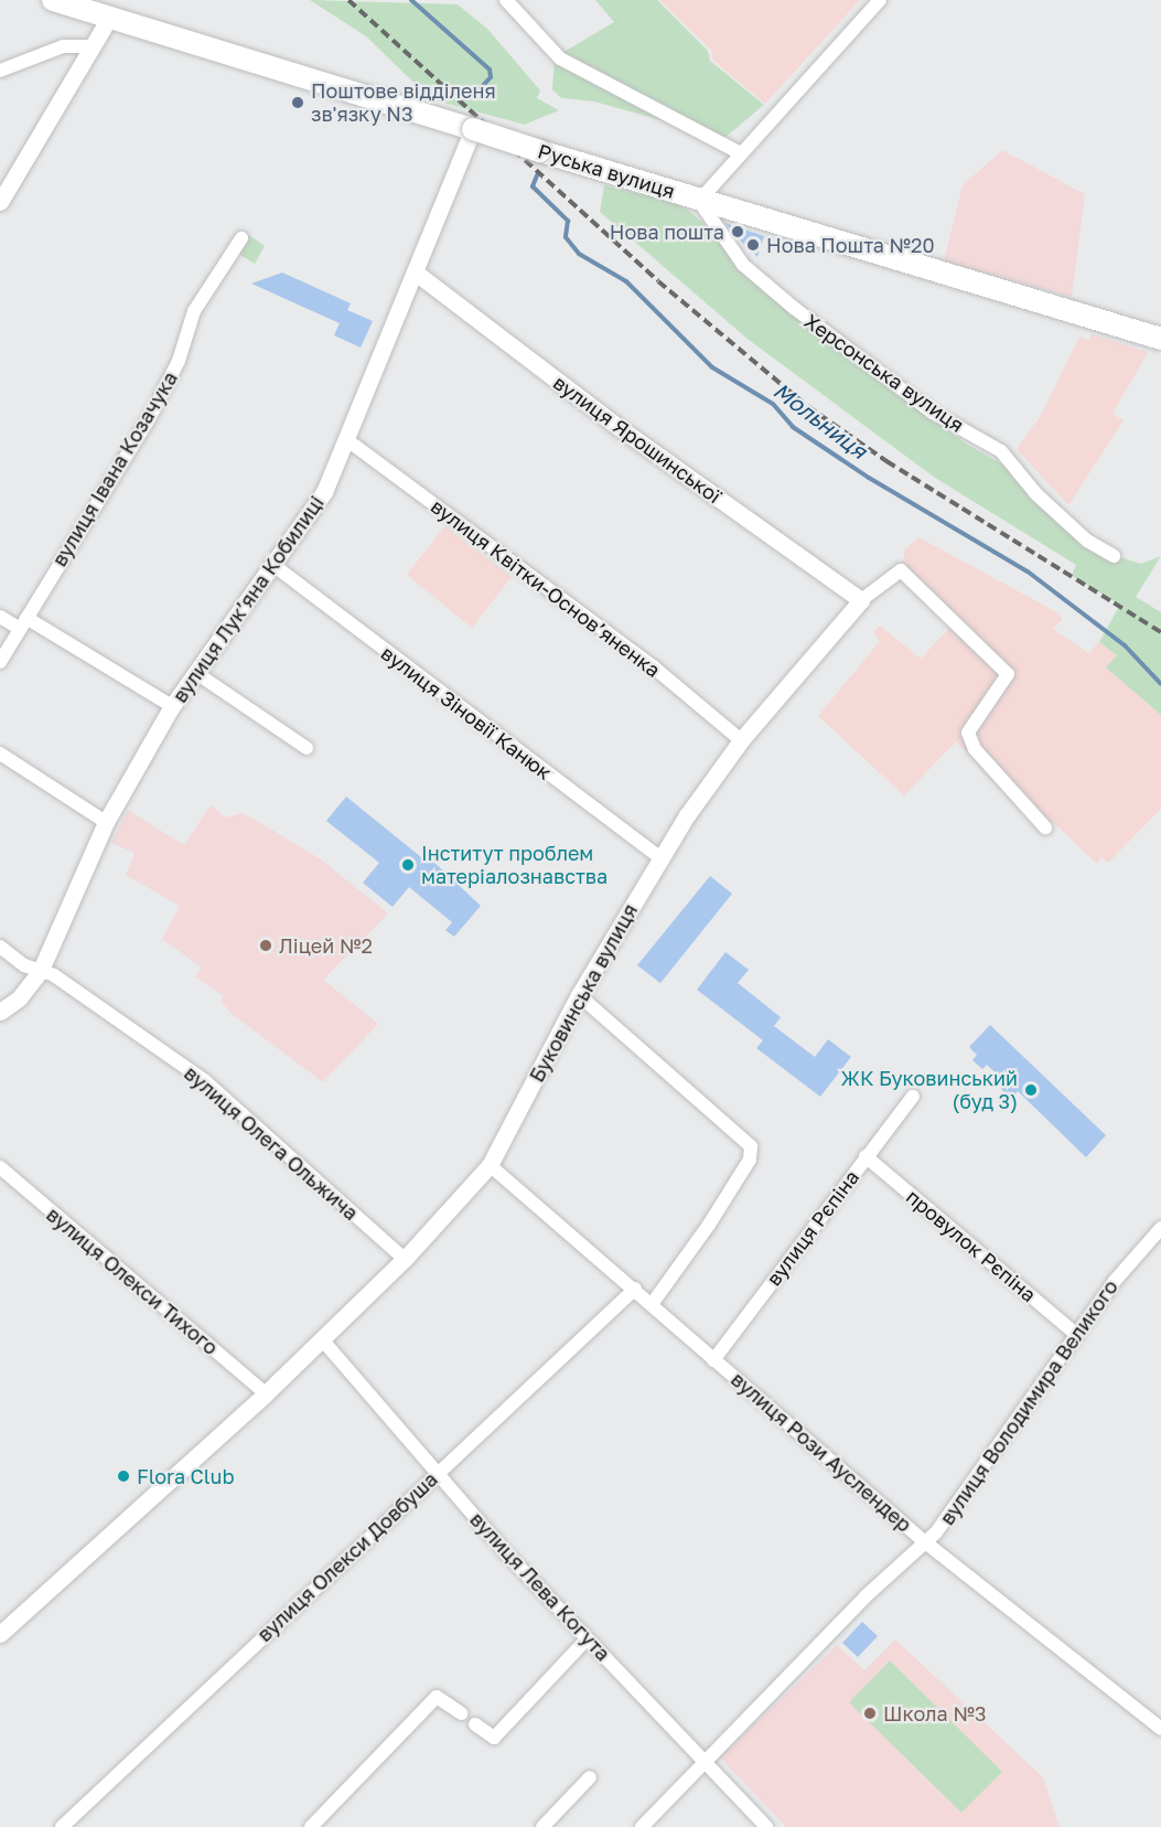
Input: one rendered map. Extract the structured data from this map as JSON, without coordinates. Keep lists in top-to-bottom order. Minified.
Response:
{"streets":{"main road":["Руська вулиця"],"street":["Херсонська вулиця","вулиця Ярошинської","вулиця Івана Козачука","вулиця Квітки-Основʼяненка","вулиця Лукʼяна Кобилиці","вулиця Зіновії Канюк","Буковинська вулиця","вулиця Олега Ольжича","вулиця Рєпіна","провулок Рєпіна","вулиця Олекси Тихого","вулиця Володимира Великого","вулиця Рози Ауслендер","вулиця Олекси Довбуша","вулиця Лева Когута"]},"crossings":[["Руська вулиця","Херсонська вулиця"],["Руська вулиця","вулиця Лукʼяна Кобилиці"],["вулиця Ярошинської","вулиця Лукʼяна Кобилиці"],["вулиця Ярошинської","Буковинська вулиця"],["вулиця Квітки-Основʼяненка","вулиця Лукʼяна Кобилиці"],["вулиця Квітки-Основʼяненка","Буковинська вулиця"],["вулиця Лукʼяна Кобилиці","вулиця Зіновії Канюк"],["вулиця Лукʼяна Кобилиці","вулиця Олега Ольжича"],["вулиця Зіновії Канюк","Буковинська вулиця"],["Буковинська вулиця","вулиця Олега Ольжича"],["Буковинська вулиця","вулиця Олекси Тихого"],["Буковинська вулиця","вулиця Рози Ауслендер"],["Буковинська вулиця","вулиця Лева Когута"],["вулиця Рєпіна","провулок Рєпіна"],["вулиця Рєпіна","вулиця Рози Ауслендер"],["провулок Рєпіна","вулиця Володимира Великого"],["вулиця Володимира Великого","вулиця Рози Ауслендер"],["вулиця Володимира Великого","вулиця Лева Когута"],["вулиця Рози Ауслендер","вулиця Олекси Довбуша"],["вулиця Олекси Довбуша","вулиця Лева Когута"]],"water":["Мольниця"],"places":["Поштове відділеня зв'язку N3","Нова пошта","Нова Пошта №20","Інститут проблем матеріалознавства","Ліцей №2","ЖК Буковинський (буд 3)","Flora Club","Школа №3"]}
